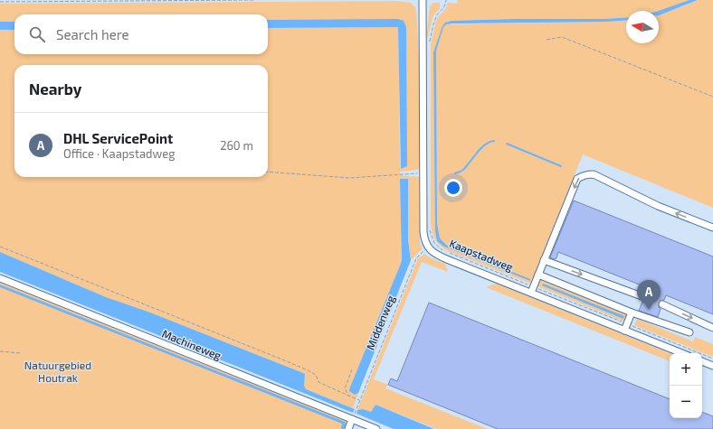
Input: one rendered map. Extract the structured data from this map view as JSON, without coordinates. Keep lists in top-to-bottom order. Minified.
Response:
{"streets":{"street":["Kaapstadweg","Machineweg"],"path":["Middenweg"]},"crossings":[["Kaapstadweg","Middenweg"],["Middenweg","Machineweg"]],"parks":["Natuurgebied Houtrak"],"north":"left","page":{"search":"Search here","heading":"Nearby","list":[{"mark":"A","name":"DHL ServicePoint","note":"Office · Kaapstadweg","value":"260 m"}],"pins":"A","map_buttons":["+","−"]}}
